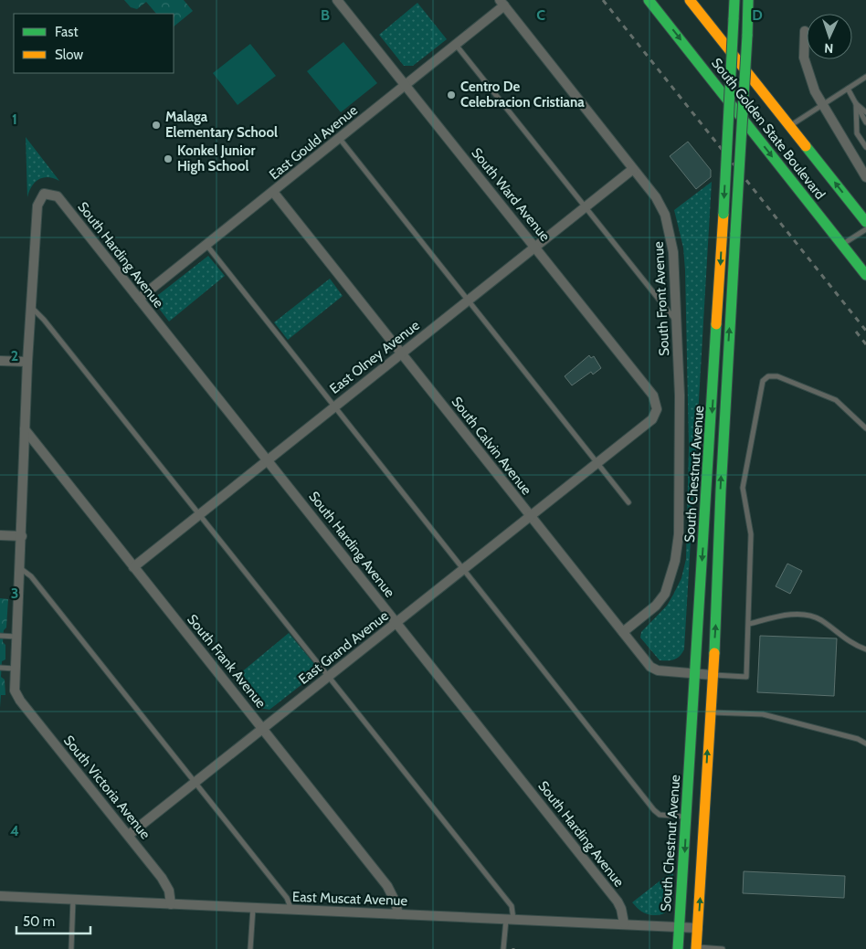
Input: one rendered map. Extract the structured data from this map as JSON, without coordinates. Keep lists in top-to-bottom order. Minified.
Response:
{"streets":{"main road":["South Golden State Boulevard","South Chestnut Avenue"],"street":["East Gould Avenue","South Ward Avenue","South Harding Avenue","South Front Avenue","East Olney Avenue","South Calvin Avenue","East Grand Avenue","South Frank Avenue","South Victoria Avenue","East Muscat Avenue"]},"crossings":[["East Gould Avenue","South Ward Avenue"],["East Gould Avenue","South Harding Avenue"],["East Gould Avenue","South Front Avenue"],["East Gould Avenue","South Calvin Avenue"],["South Ward Avenue","East Olney Avenue"],["South Ward Avenue","East Grand Avenue"],["South Harding Avenue","East Olney Avenue"],["South Harding Avenue","East Grand Avenue"],["South Harding Avenue","East Muscat Avenue"],["South Front Avenue","East Olney Avenue"],["South Front Avenue","South Calvin Avenue"],["East Olney Avenue","South Calvin Avenue"],["East Olney Avenue","South Frank Avenue"],["South Calvin Avenue","South Chestnut Avenue"],["South Calvin Avenue","East Grand Avenue"],["South Chestnut Avenue","East Muscat Avenue"],["East Grand Avenue","South Frank Avenue"],["East Grand Avenue","South Victoria Avenue"],["South Frank Avenue","East Muscat Avenue"],["South Victoria Avenue","East Muscat Avenue"]],"places":["Centro De Celebracion Cristiana","Malaga Elementary School","Konkel Junior High School"],"legend":["Fast","Slow"],"scale_bar":"50 m","north":"bottom","grid":{"columns":["B","C","D"],"rows":["1","2","3","4"]}}
